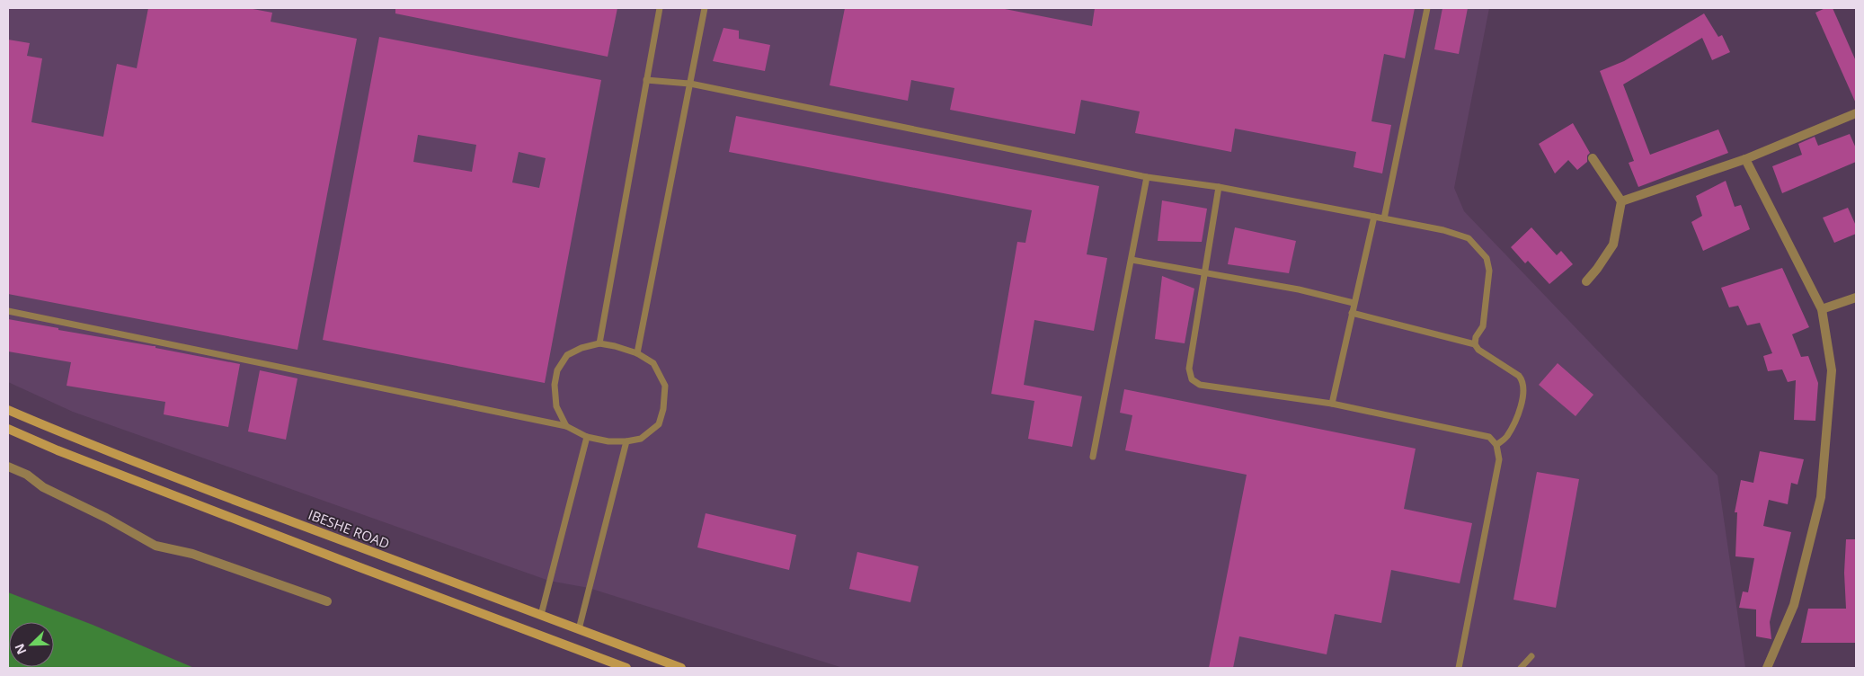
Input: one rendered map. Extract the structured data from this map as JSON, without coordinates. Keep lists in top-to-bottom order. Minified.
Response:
{"streets":{"main road":["IBESHE ROAD"]},"north":"bottom left"}
